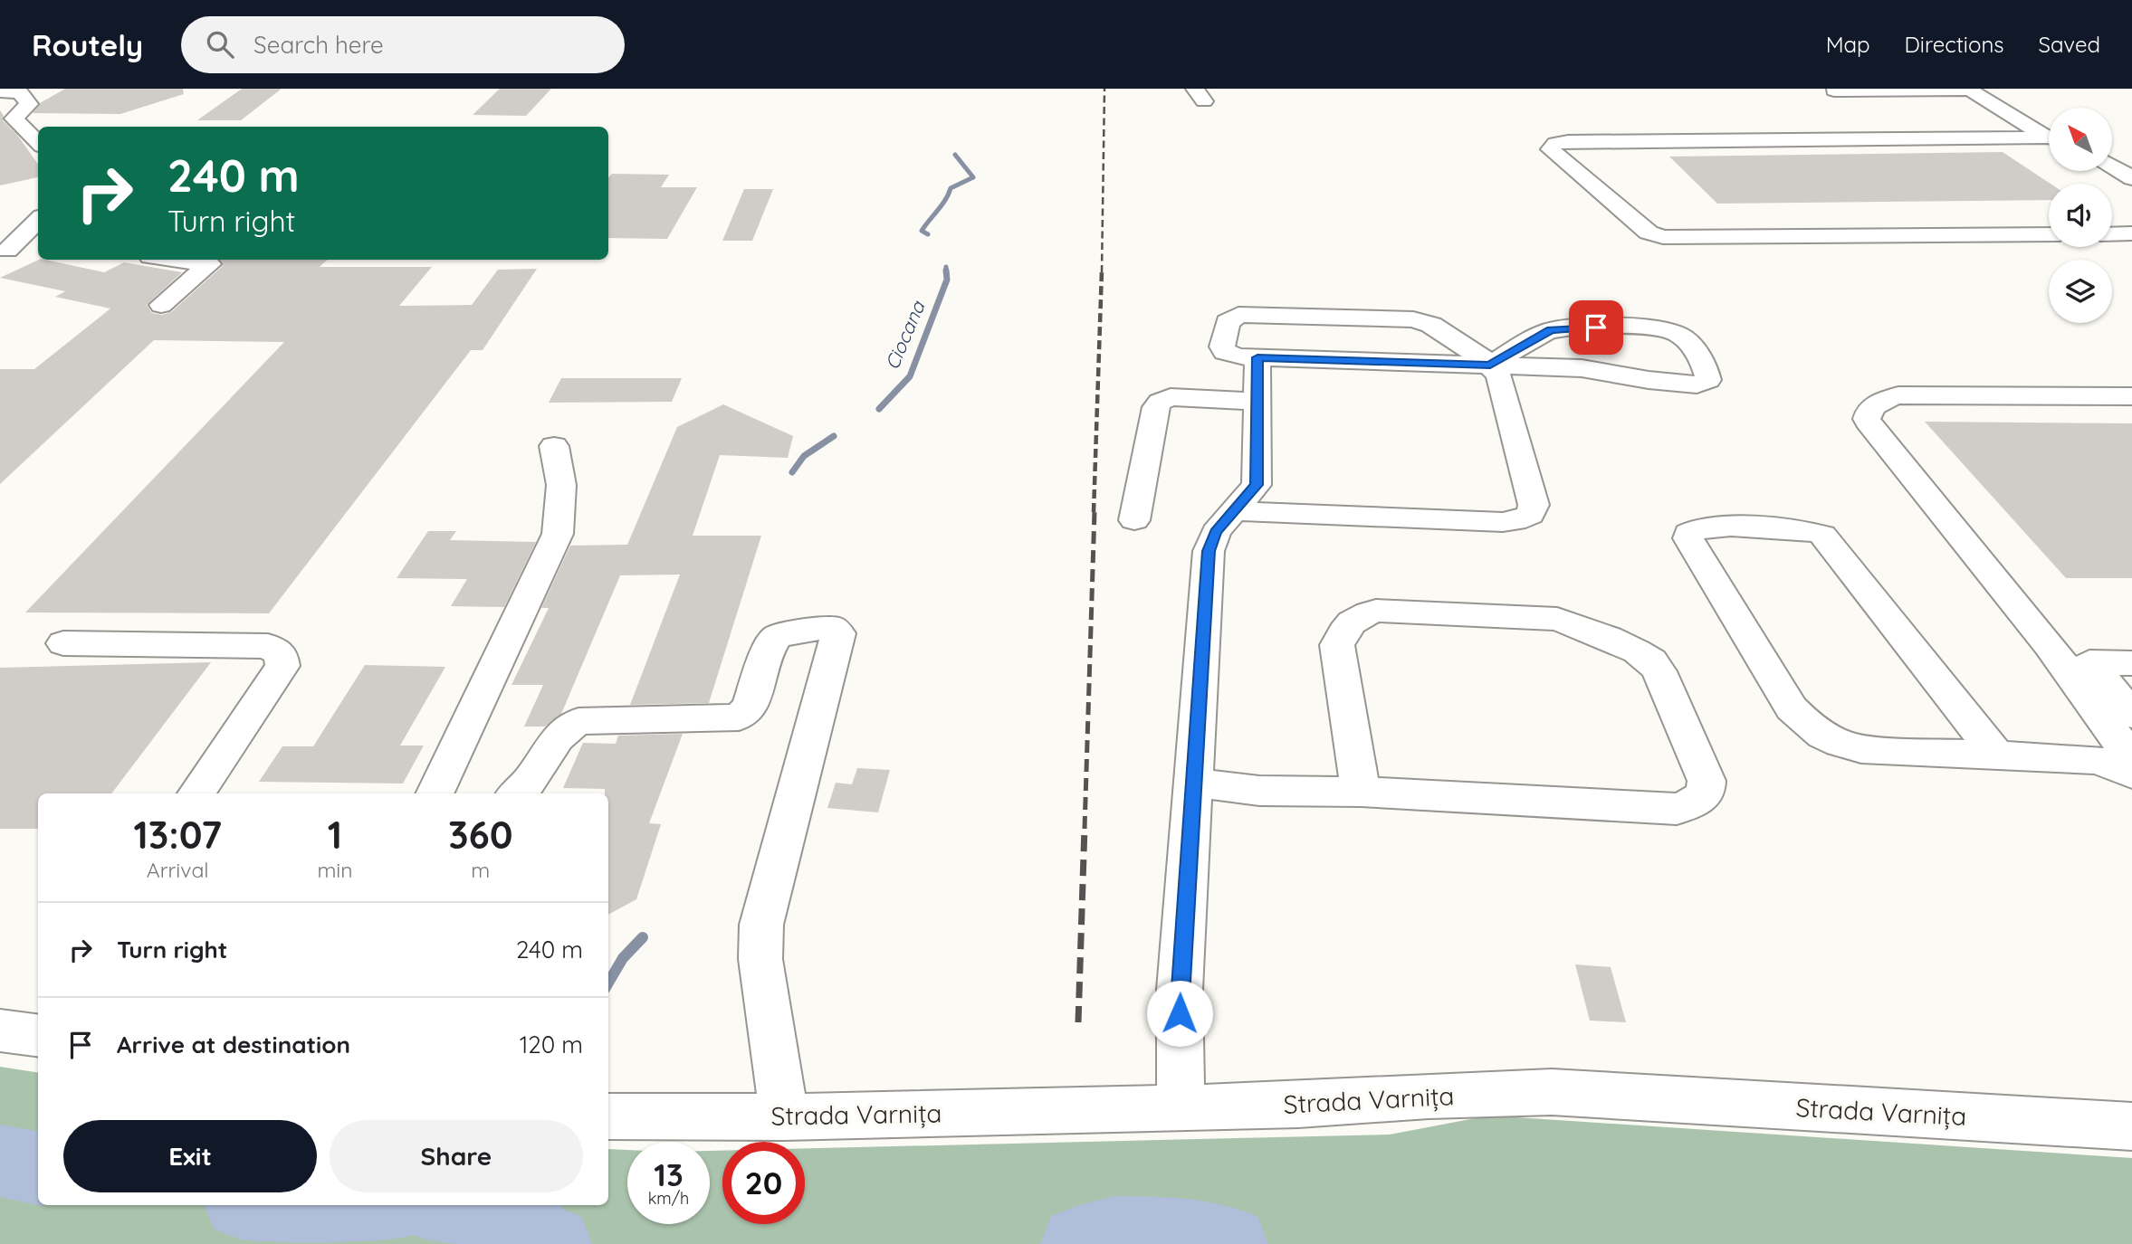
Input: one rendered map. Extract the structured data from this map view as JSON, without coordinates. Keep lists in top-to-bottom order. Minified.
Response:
{"streets":{"street":["Strada Varnița"]},"water":["Ciocana"],"north":"top left","page":{"header":"Routely","search":"Search here","nav":["Map","Directions","Saved"],"turn":["240 m","Turn right"],"eta":["13:07","Arrival","1","min","360","m"],"list":[{"name":"Turn right","value":"240 m"},{"name":"Arrive at destination","value":"120 m"}],"buttons":["Exit","Share"],"speed":"13 km/h","limit":"20"}}
